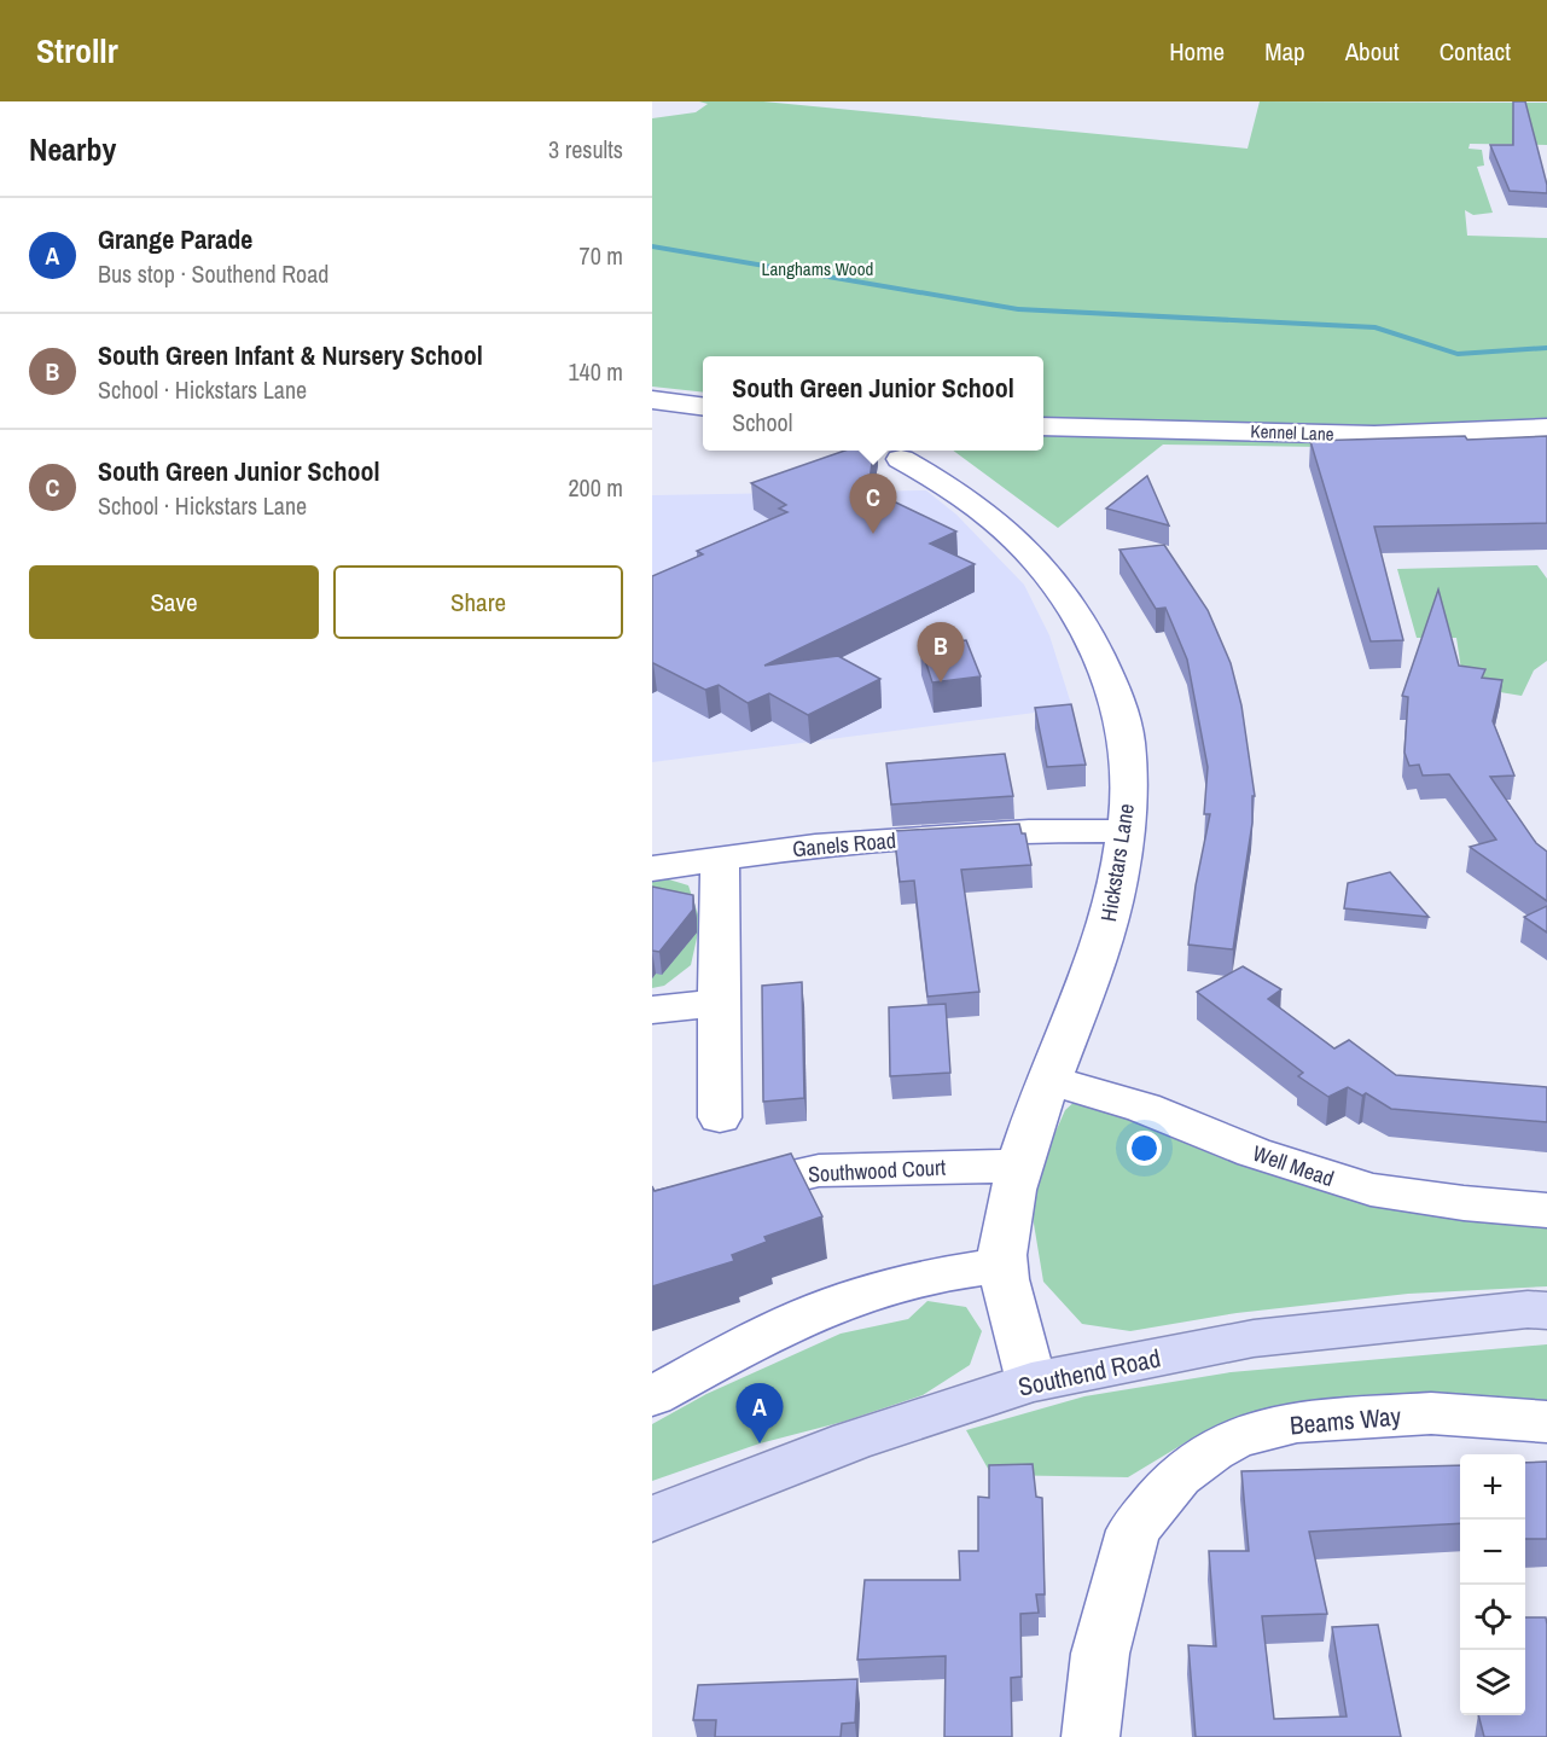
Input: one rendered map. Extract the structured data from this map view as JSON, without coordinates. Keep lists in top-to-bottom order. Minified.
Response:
{"streets":{"main road":["Southend Road"],"street":["Kennel Lane","Ganels Road","Hickstars Lane","Well Mead","Southwood Court","Beams Way"]},"crossings":[["Ganels Road","Hickstars Lane"],["Hickstars Lane","Well Mead"],["Hickstars Lane","Southwood Court"],["Hickstars Lane","Southend Road"]],"parks":["Langhams Wood"],"page":{"header":"Strollr","nav":["Home","Map","About","Contact"],"heading":["Nearby","3 results"],"list":[{"mark":"A","name":"Grange Parade","note":"Bus stop · Southend Road","value":"70 m"},{"mark":"B","name":"South Green Infant & Nursery School","note":"School · Hickstars Lane","value":"140 m"},{"mark":"C","name":"South Green Junior School","note":"School · Hickstars Lane","value":"200 m"}],"popup":["South Green Junior School","School"],"pins":["C","B","A"],"buttons":["Save","Share"],"map_buttons":["+","−"]}}
